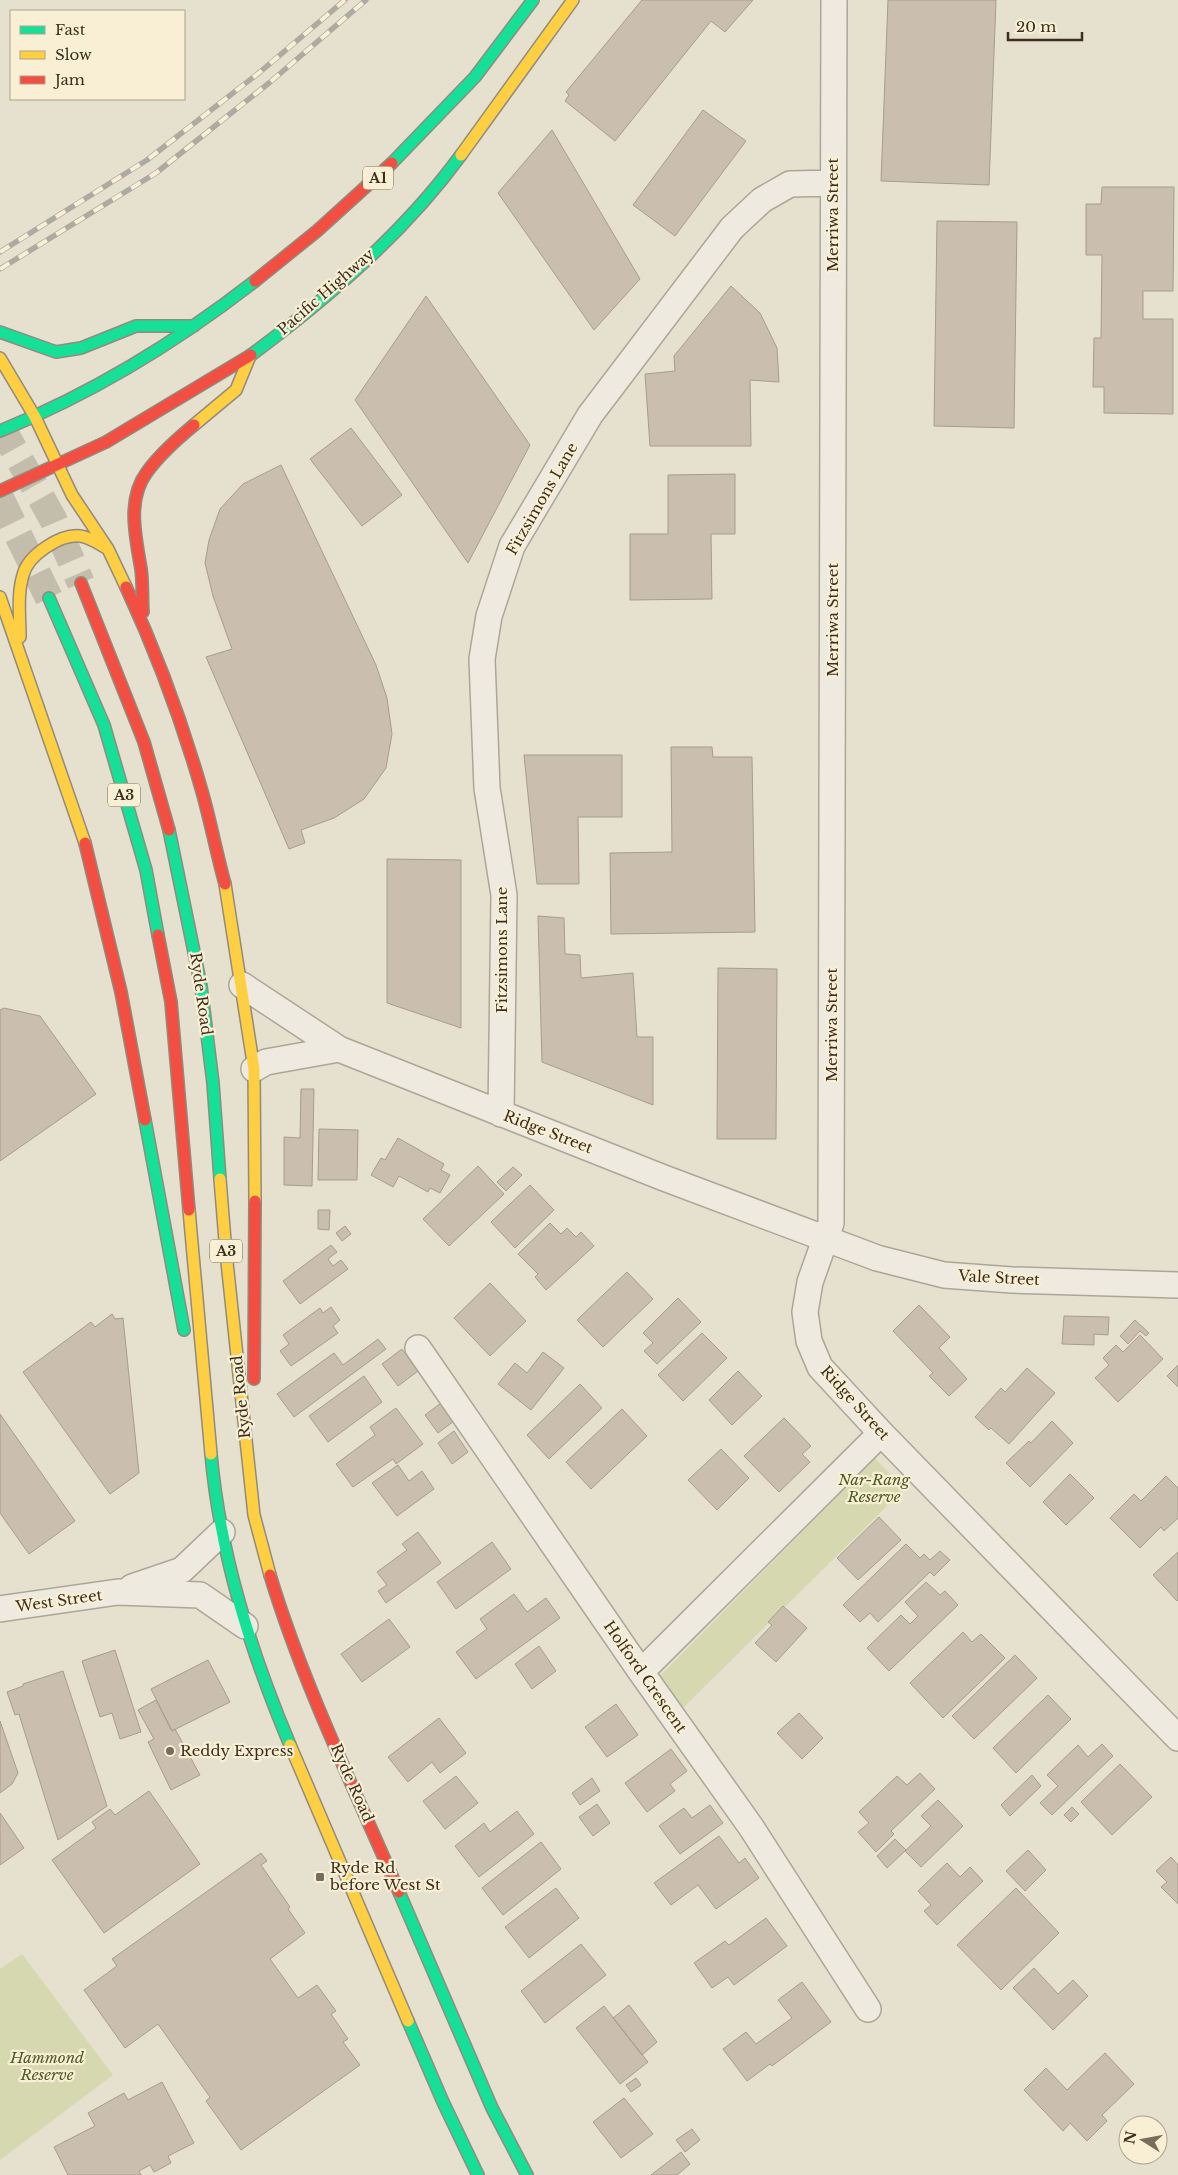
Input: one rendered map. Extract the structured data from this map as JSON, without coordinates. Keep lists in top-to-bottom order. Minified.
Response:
{"streets":{"highway":["A1","Pacific Highway","A3","Ryde Road"],"street":["Merriwa Street","Fitzsimons Lane","Ridge Street","Vale Street","West Street","Holford Crescent"]},"crossings":[["Merriwa Street","Fitzsimons Lane"],["Merriwa Street","Ridge Street"],["Merriwa Street","Vale Street"],["Fitzsimons Lane","Ridge Street"],["Ryde Road","West Street"],["Ridge Street","Vale Street"]],"parks":["Nar-Rang Reserve","Hammond Reserve"],"places":{"other":["Reddy Express"],"transit":["Ryde Rd before West St"]},"legend":["Fast","Slow","Jam"],"scale_bar":"20 m","north":"left"}
